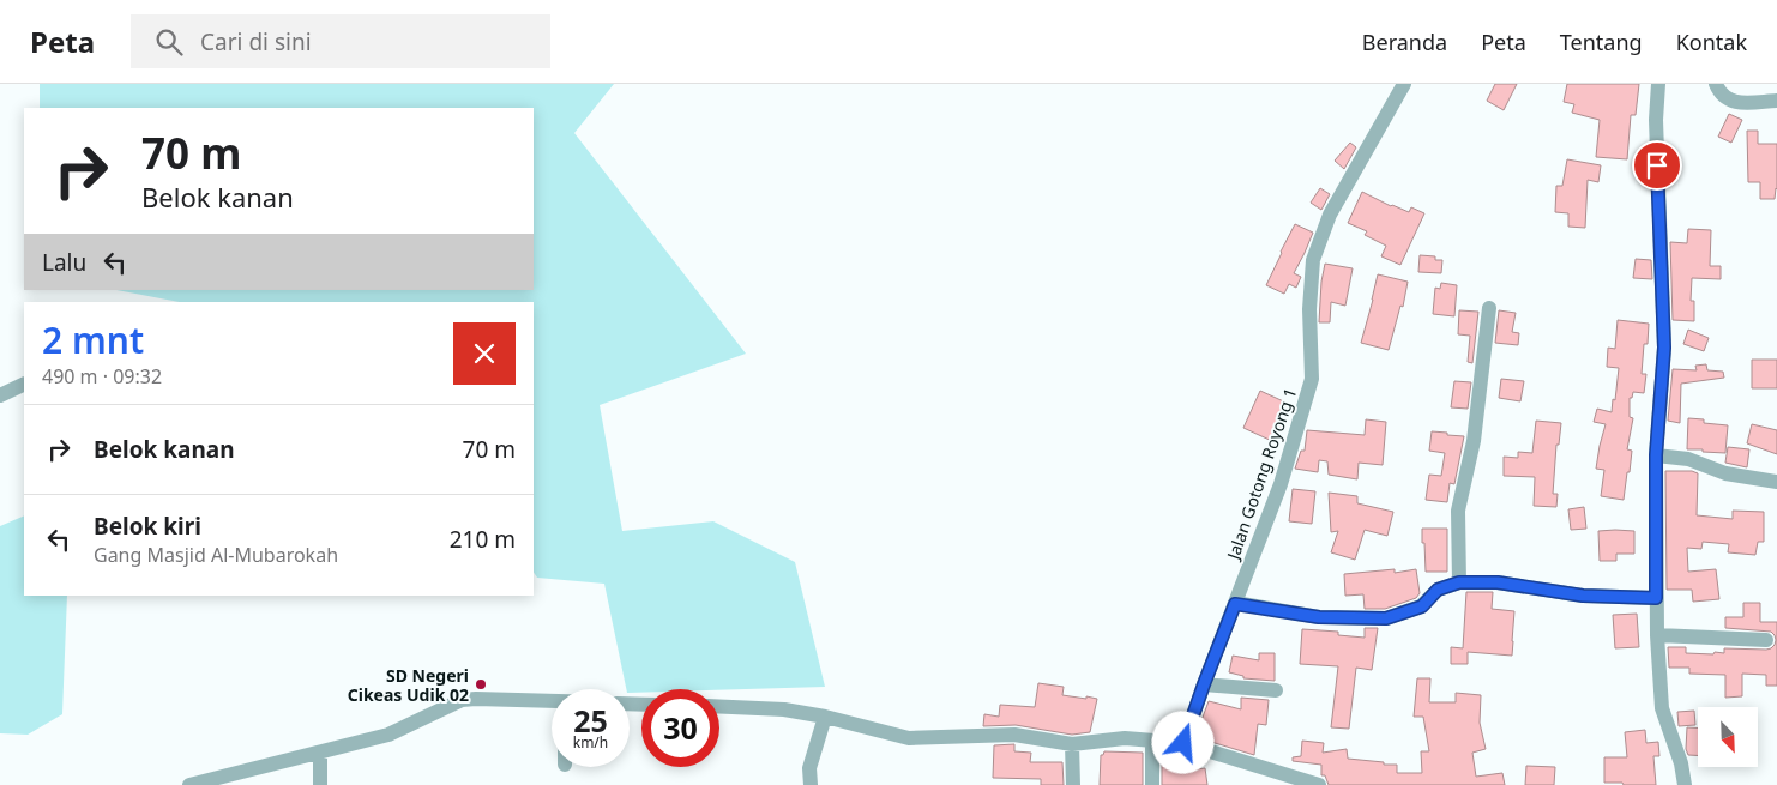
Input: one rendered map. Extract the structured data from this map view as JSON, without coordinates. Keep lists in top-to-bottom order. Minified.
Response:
{"streets":{"street":["Jalan Gotong Royong 1"]},"places":["SD Negeri Cikeas Udik 02"],"north":"bottom right","page":{"header":"Peta","search":"Cari di sini","nav":["Beranda","Peta","Tentang","Kontak"],"turn":["70 m","Belok kanan"],"then":"Lalu","heading":["2 mnt","490 m · 09:32"],"list":[{"name":"Belok kanan","value":"70 m"},{"name":"Belok kiri","note":"Gang Masjid Al-Mubarokah","value":"210 m"}],"speed":"25 km/h","limit":"30"}}
